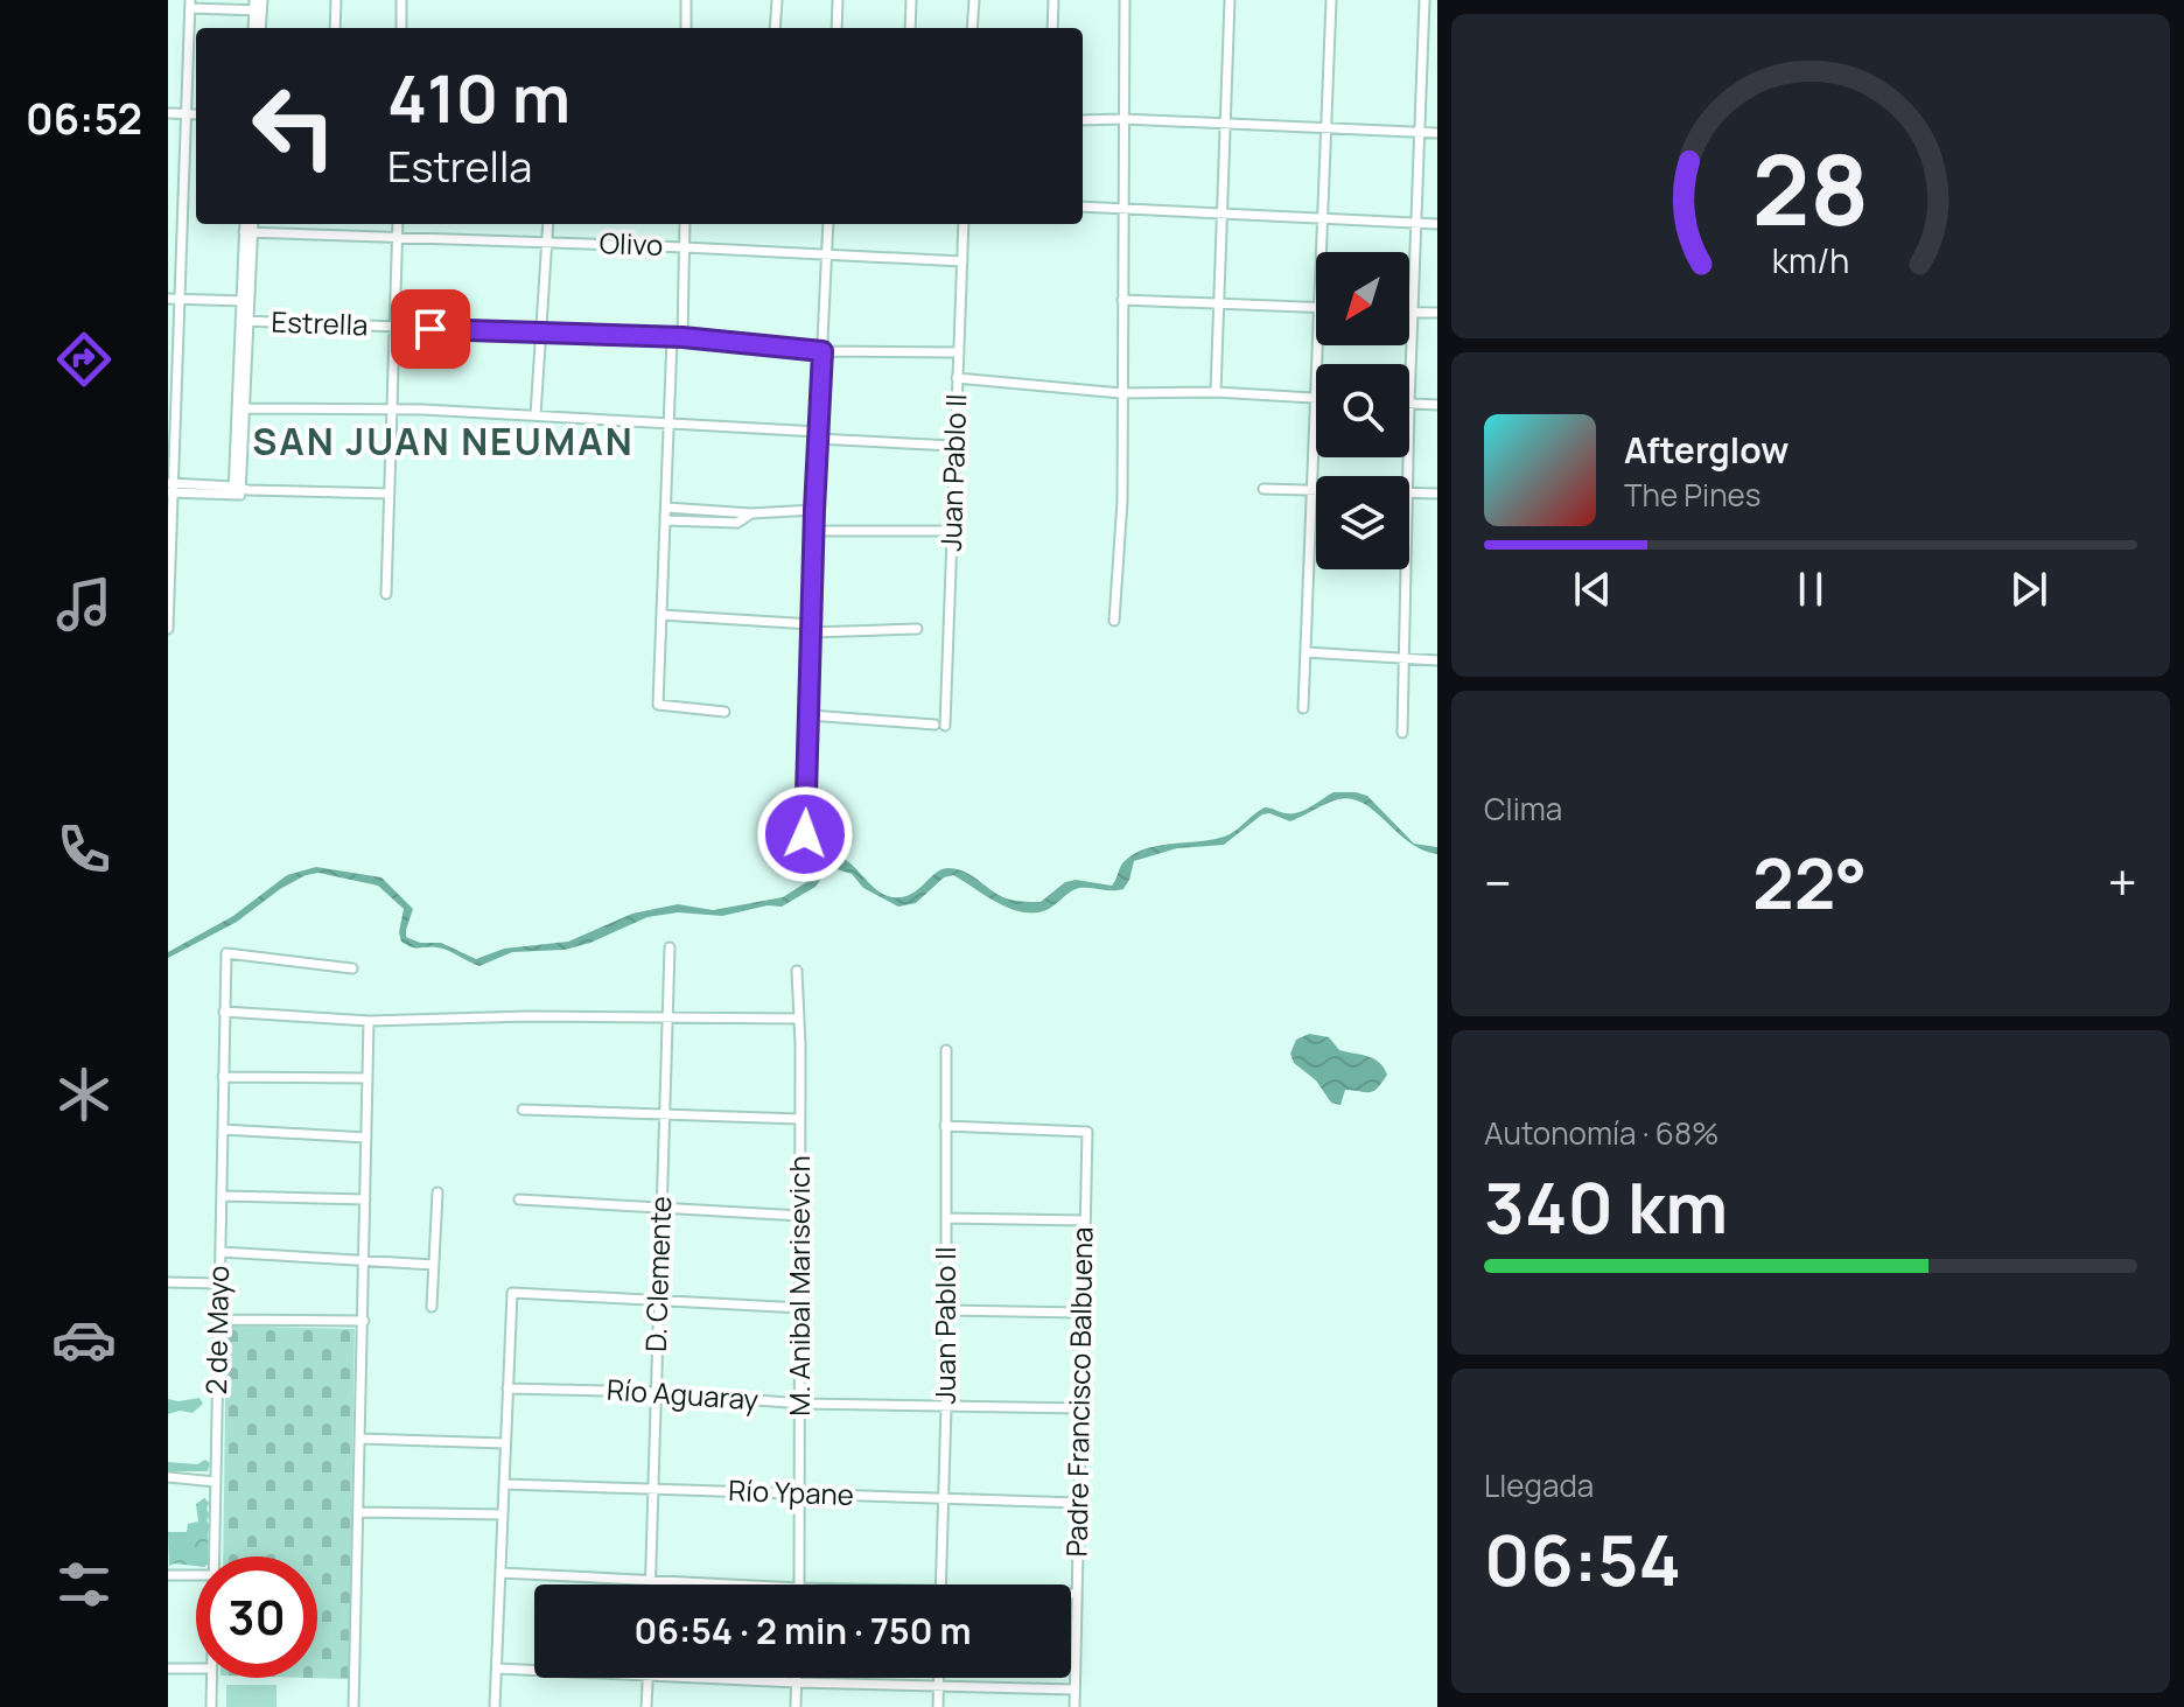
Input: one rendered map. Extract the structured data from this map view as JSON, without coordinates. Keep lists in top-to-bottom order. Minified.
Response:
{"streets":{"street":["Olivo","Estrella","Juan Pablo II","D. Clemente","M. Anibal Marisevich","2 de Mayo","Padre Francisco Balbuena","Río Aguaray","Río Ypane"]},"crossings":[["Olivo","Juan Pablo II"],["Estrella","Juan Pablo II"],["Juan Pablo II","Padre Francisco Balbuena"],["Juan Pablo II","Río Aguaray"],["Juan Pablo II","Río Ypane"],["D. Clemente","Río Aguaray"],["D. Clemente","Río Ypane"],["M. Anibal Marisevich","Río Aguaray"],["M. Anibal Marisevich","Río Ypane"],["Padre Francisco Balbuena","Río Aguaray"],["Padre Francisco Balbuena","Río Ypane"]],"districts":["SAN JUAN NEUMAN"],"north":"bottom left","page":{"tabs":"06:52","turn":["410 m","Estrella"],"song":["Afterglow","The Pines"],"tile":["Clima",["Autonomía · 68%","340 km"],["Llegada","06:54"]],"heat":["−","22°","+"],"limit":"30","trip":"06:54 · 2 min · 750 m","gauge":["28","km/h"]}}
